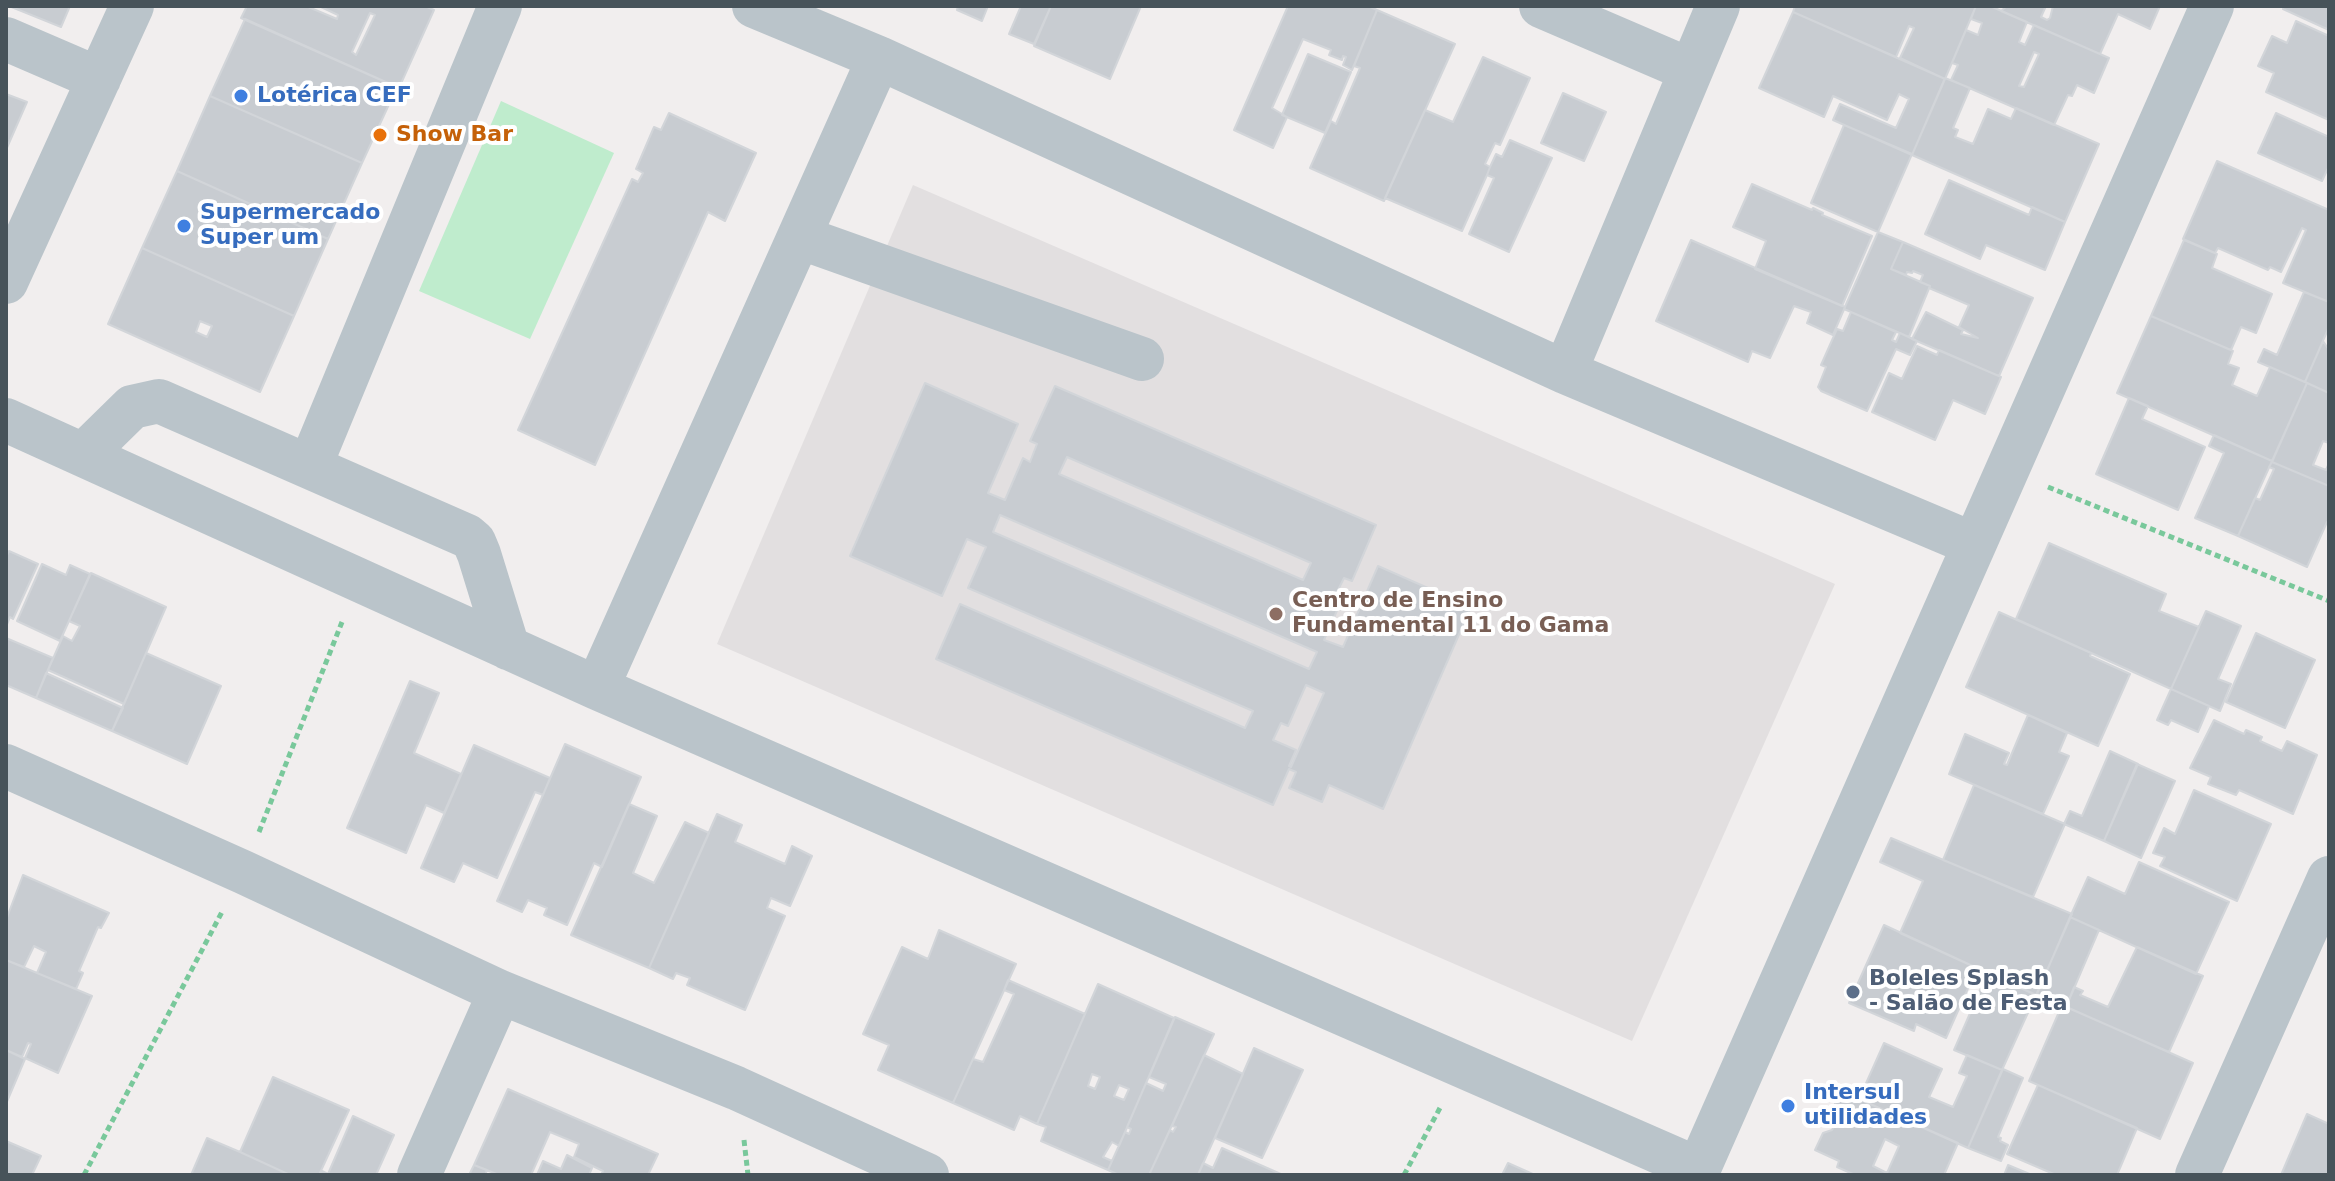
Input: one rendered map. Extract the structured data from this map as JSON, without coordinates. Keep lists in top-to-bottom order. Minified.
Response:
{"places":["Lotérica CEF","Show Bar","Supermercado Super um","Centro de Ensino Fundamental 11 do Gama","Boleles Splash - Salão de Festa","Intersul utilidades"]}
